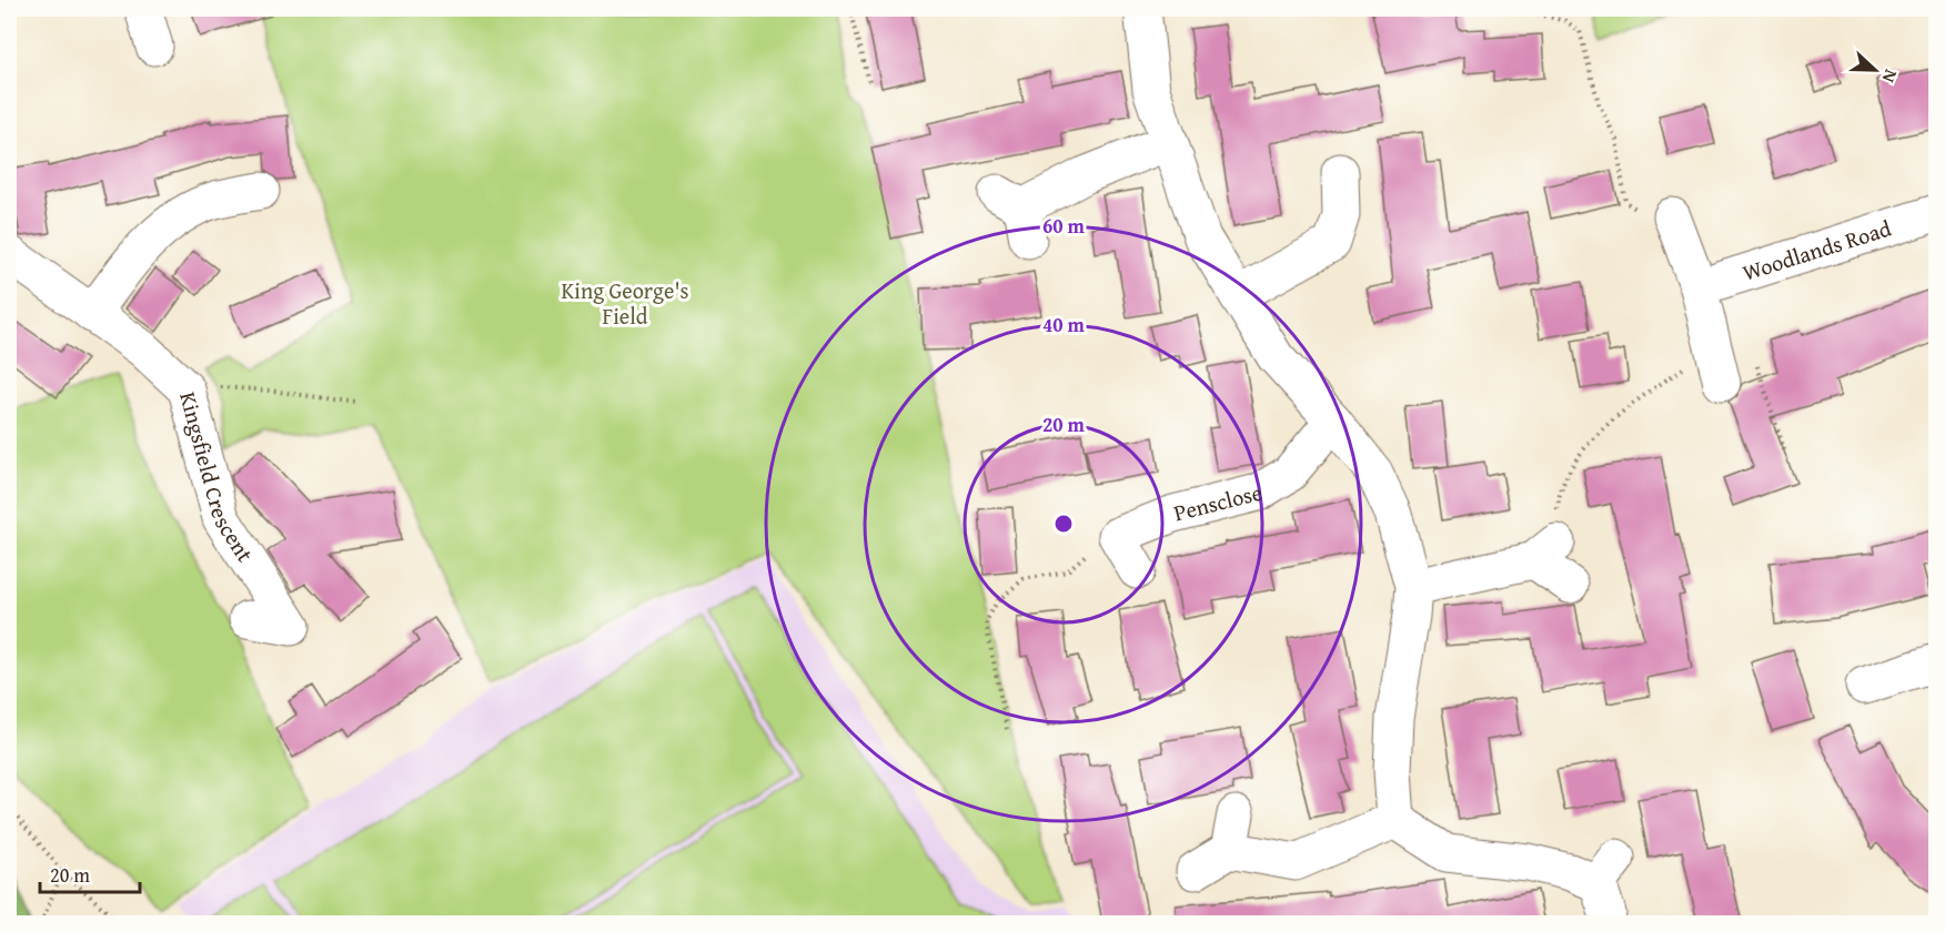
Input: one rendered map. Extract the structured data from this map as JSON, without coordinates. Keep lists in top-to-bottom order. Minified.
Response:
{"streets":{"street":["Woodlands Road","Kingsfield Crescent","Pensclose"]},"parks":["King George's Field"],"scale_bar":"20 m","north":"right","rings":["60 m","40 m","20 m"]}
